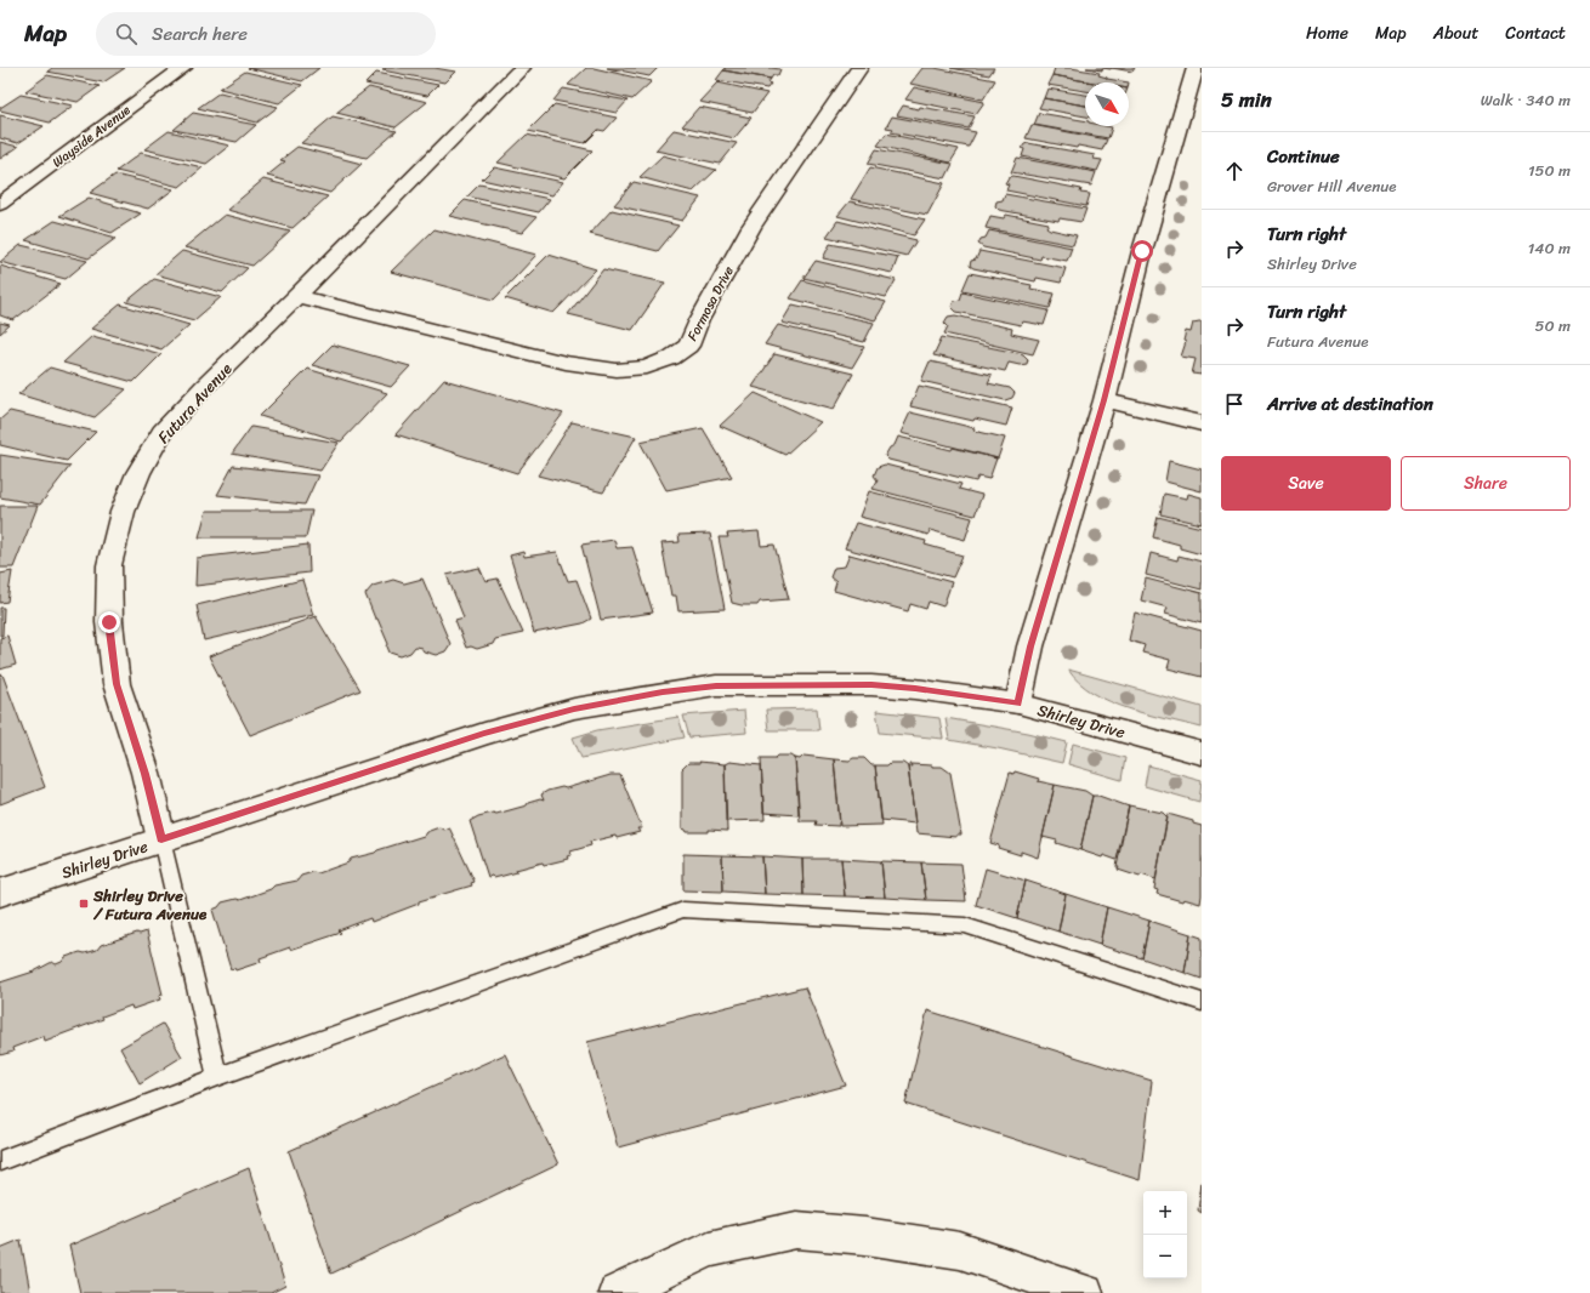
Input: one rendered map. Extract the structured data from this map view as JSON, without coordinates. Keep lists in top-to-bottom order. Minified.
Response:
{"streets":{"street":["Wayside Avenue","Formosa Drive","Futura Avenue","Shirley Drive"]},"crossings":[["Formosa Drive","Futura Avenue"],["Futura Avenue","Shirley Drive"]],"places":{"transit":["Shirley Drive / Futura Avenue"]},"north":"bottom right","page":{"header":"Map","search":"Search here","nav":["Home","Map","About","Contact"],"heading":["5 min","Walk · 340 m"],"list":[["Continue","Grover Hill Avenue","150 m"],["Turn right","Shirley Drive","140 m"],["Turn right","Futura Avenue","50 m"],"Arrive at destination"],"buttons":["Save","Share"],"map_buttons":["+","−"]}}
